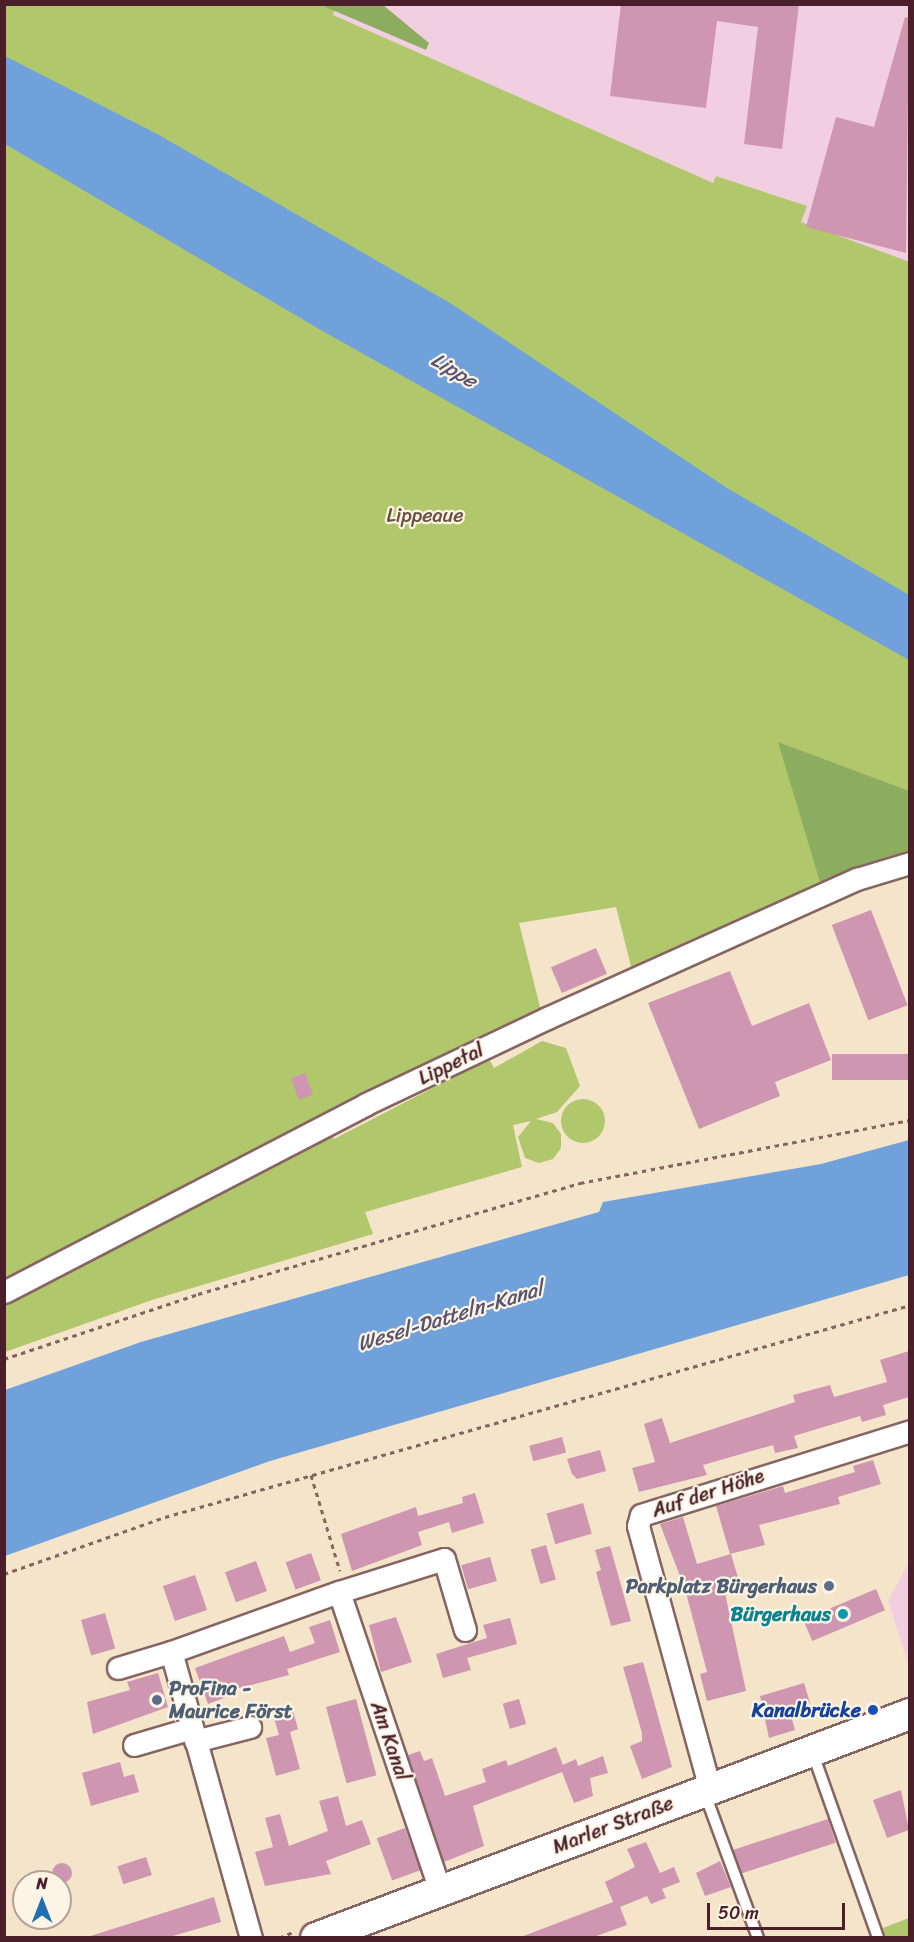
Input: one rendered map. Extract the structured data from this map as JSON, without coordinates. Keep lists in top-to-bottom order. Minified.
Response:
{"streets":{"main road":["Marler Straße"],"street":["Lippetal","Auf der Höhe","Am Kanal"]},"crossings":[["Auf der Höhe","Marler Straße"],["Am Kanal","Marler Straße"]],"water":["Lippe","Wesel-Datteln-Kanal"],"parks":["Lippeaue"],"places":["Parkplatz Bürgerhaus","Bürgerhaus","ProFina - Maurice Först","Kanalbrücke"],"scale_bar":"50 m","north":"top"}
